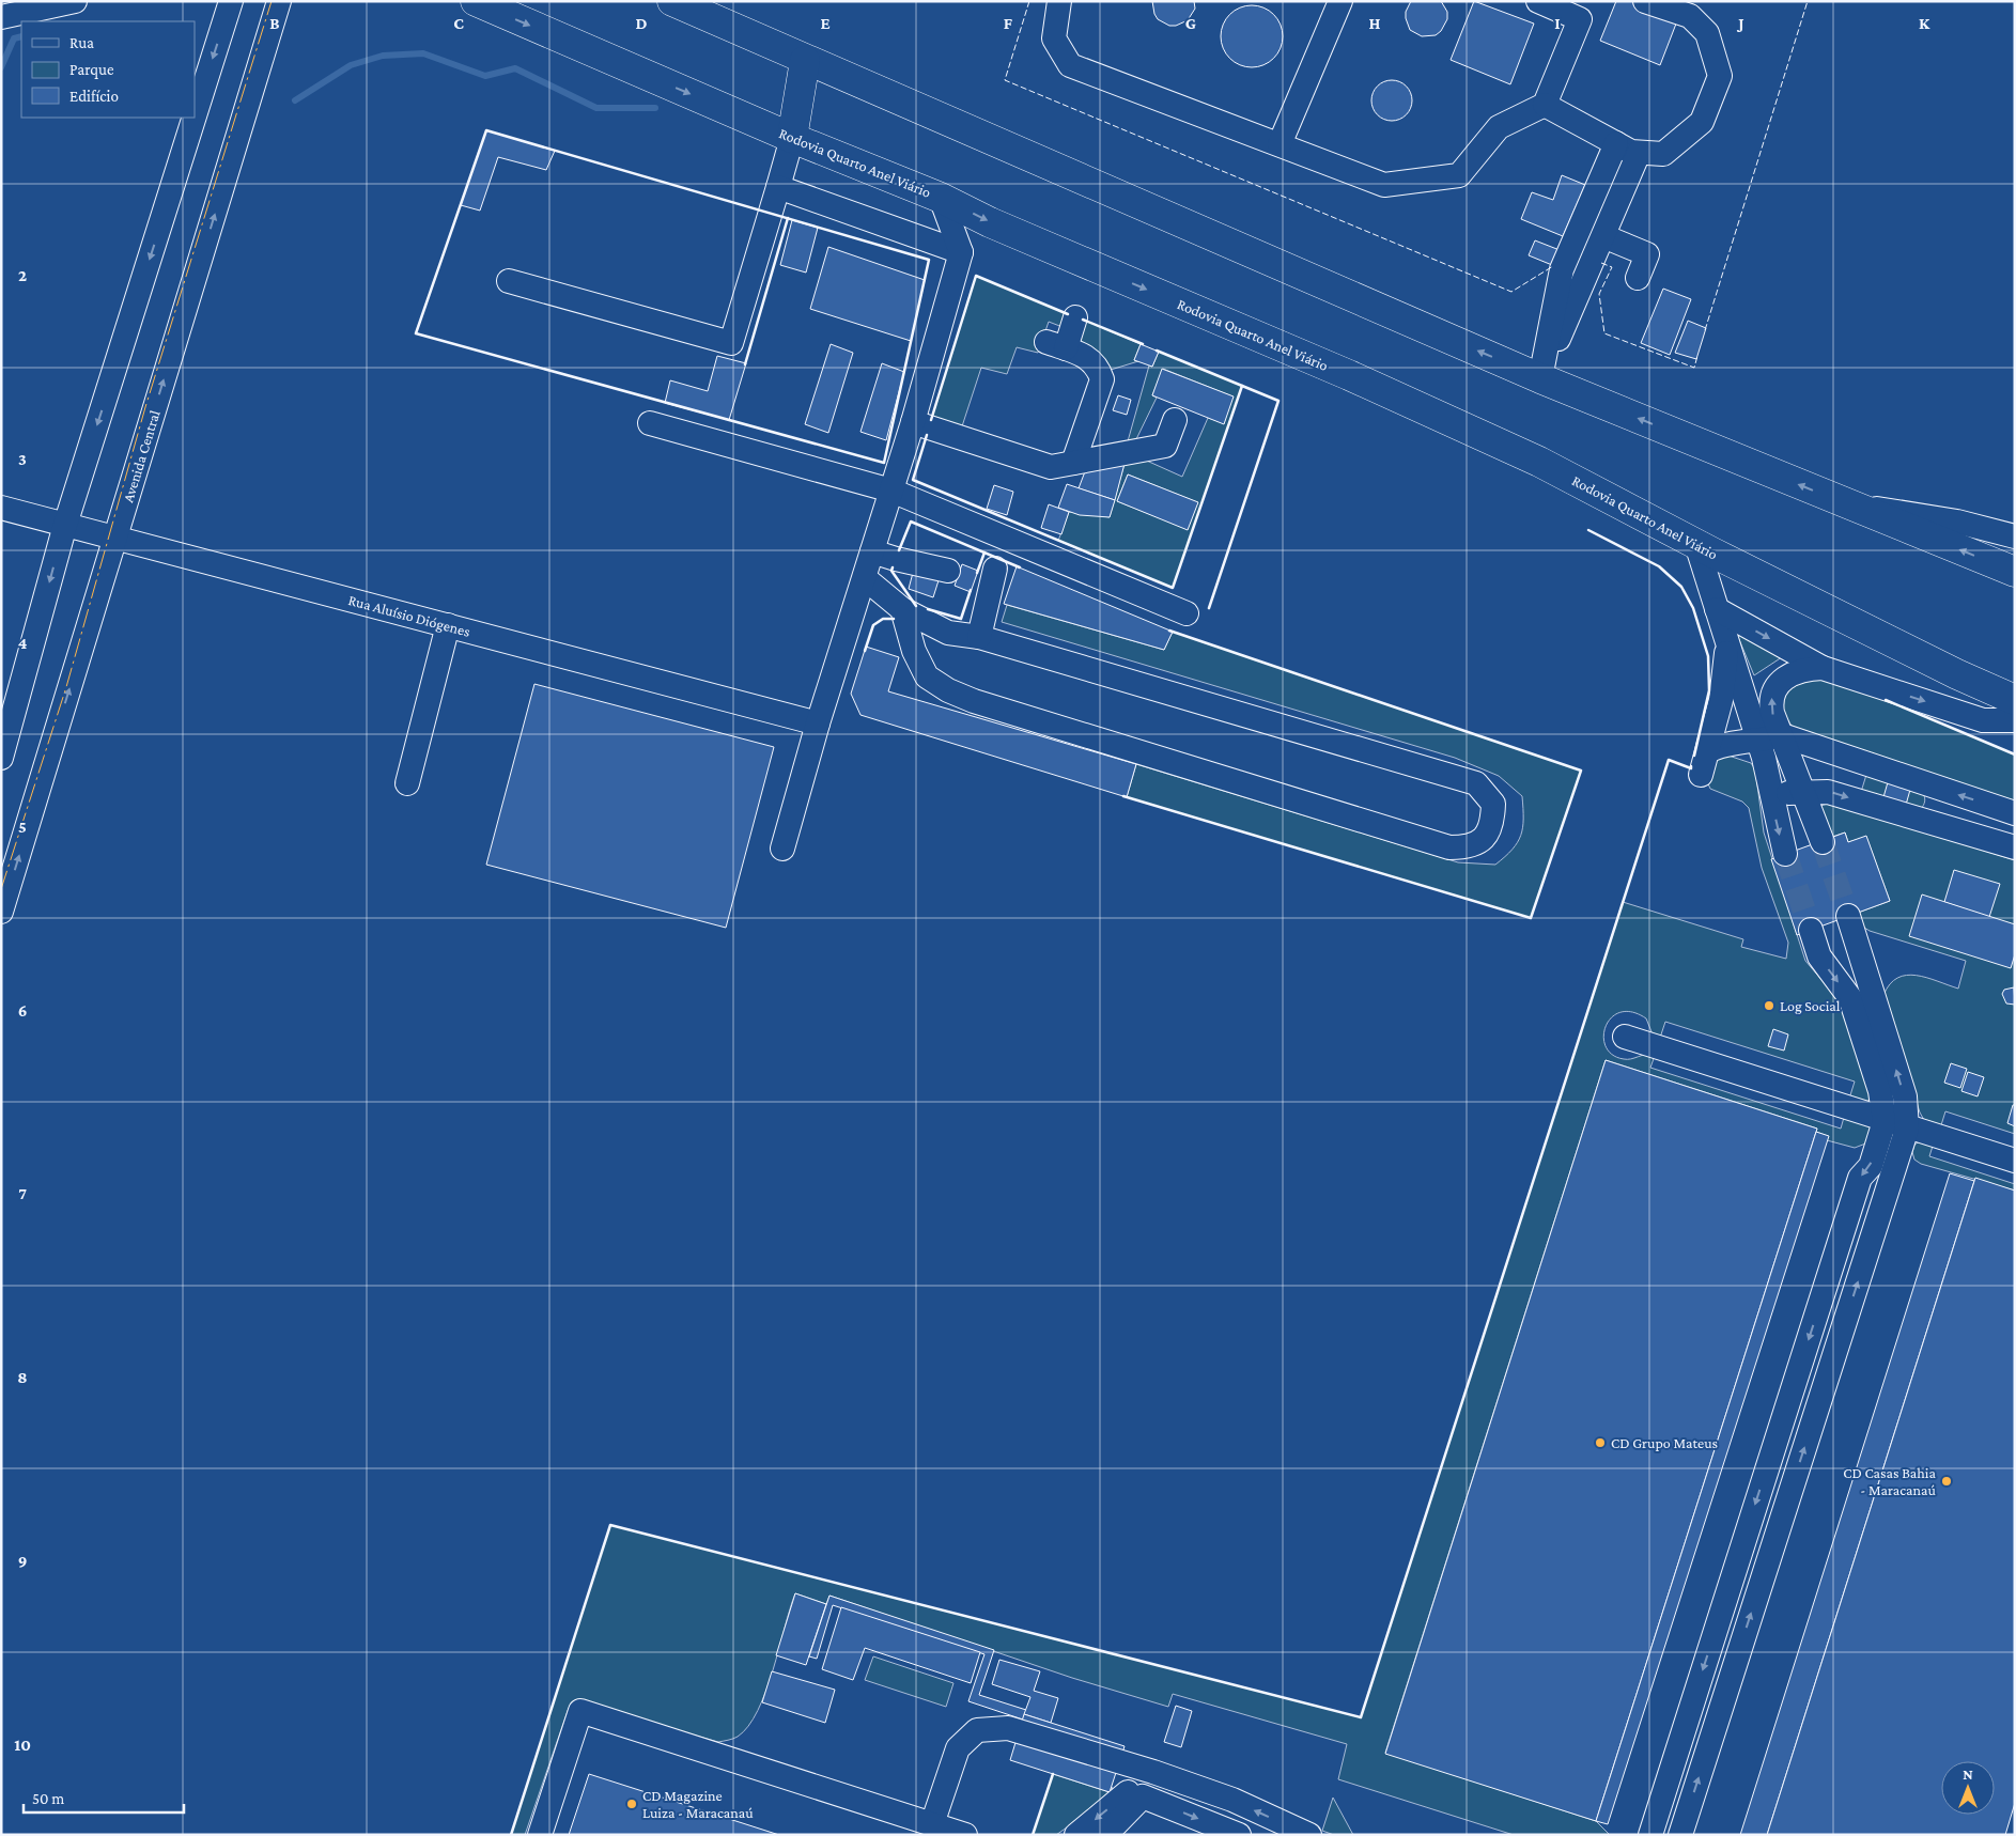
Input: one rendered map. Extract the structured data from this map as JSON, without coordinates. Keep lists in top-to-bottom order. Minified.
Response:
{"streets":{"highway":["Rodovia Quarto Anel Viário"],"street":["Avenida Central","Rua Aluísio Diógenes"]},"crossings":[["Avenida Central","Rua Aluísio Diógenes"]],"places":["Log Social","CD Grupo Mateus","CD Casas Bahia - Maracanaú","CD Magazine Luiza - Maracanaú"],"legend":["Rua","Parque","Edifício"],"scale_bar":"50 m","north":"top","grid":{"columns":["B","C","D","E","F","G","H","I","J","K"],"rows":["2","3","4","5","6","7","8","9","10"]}}
